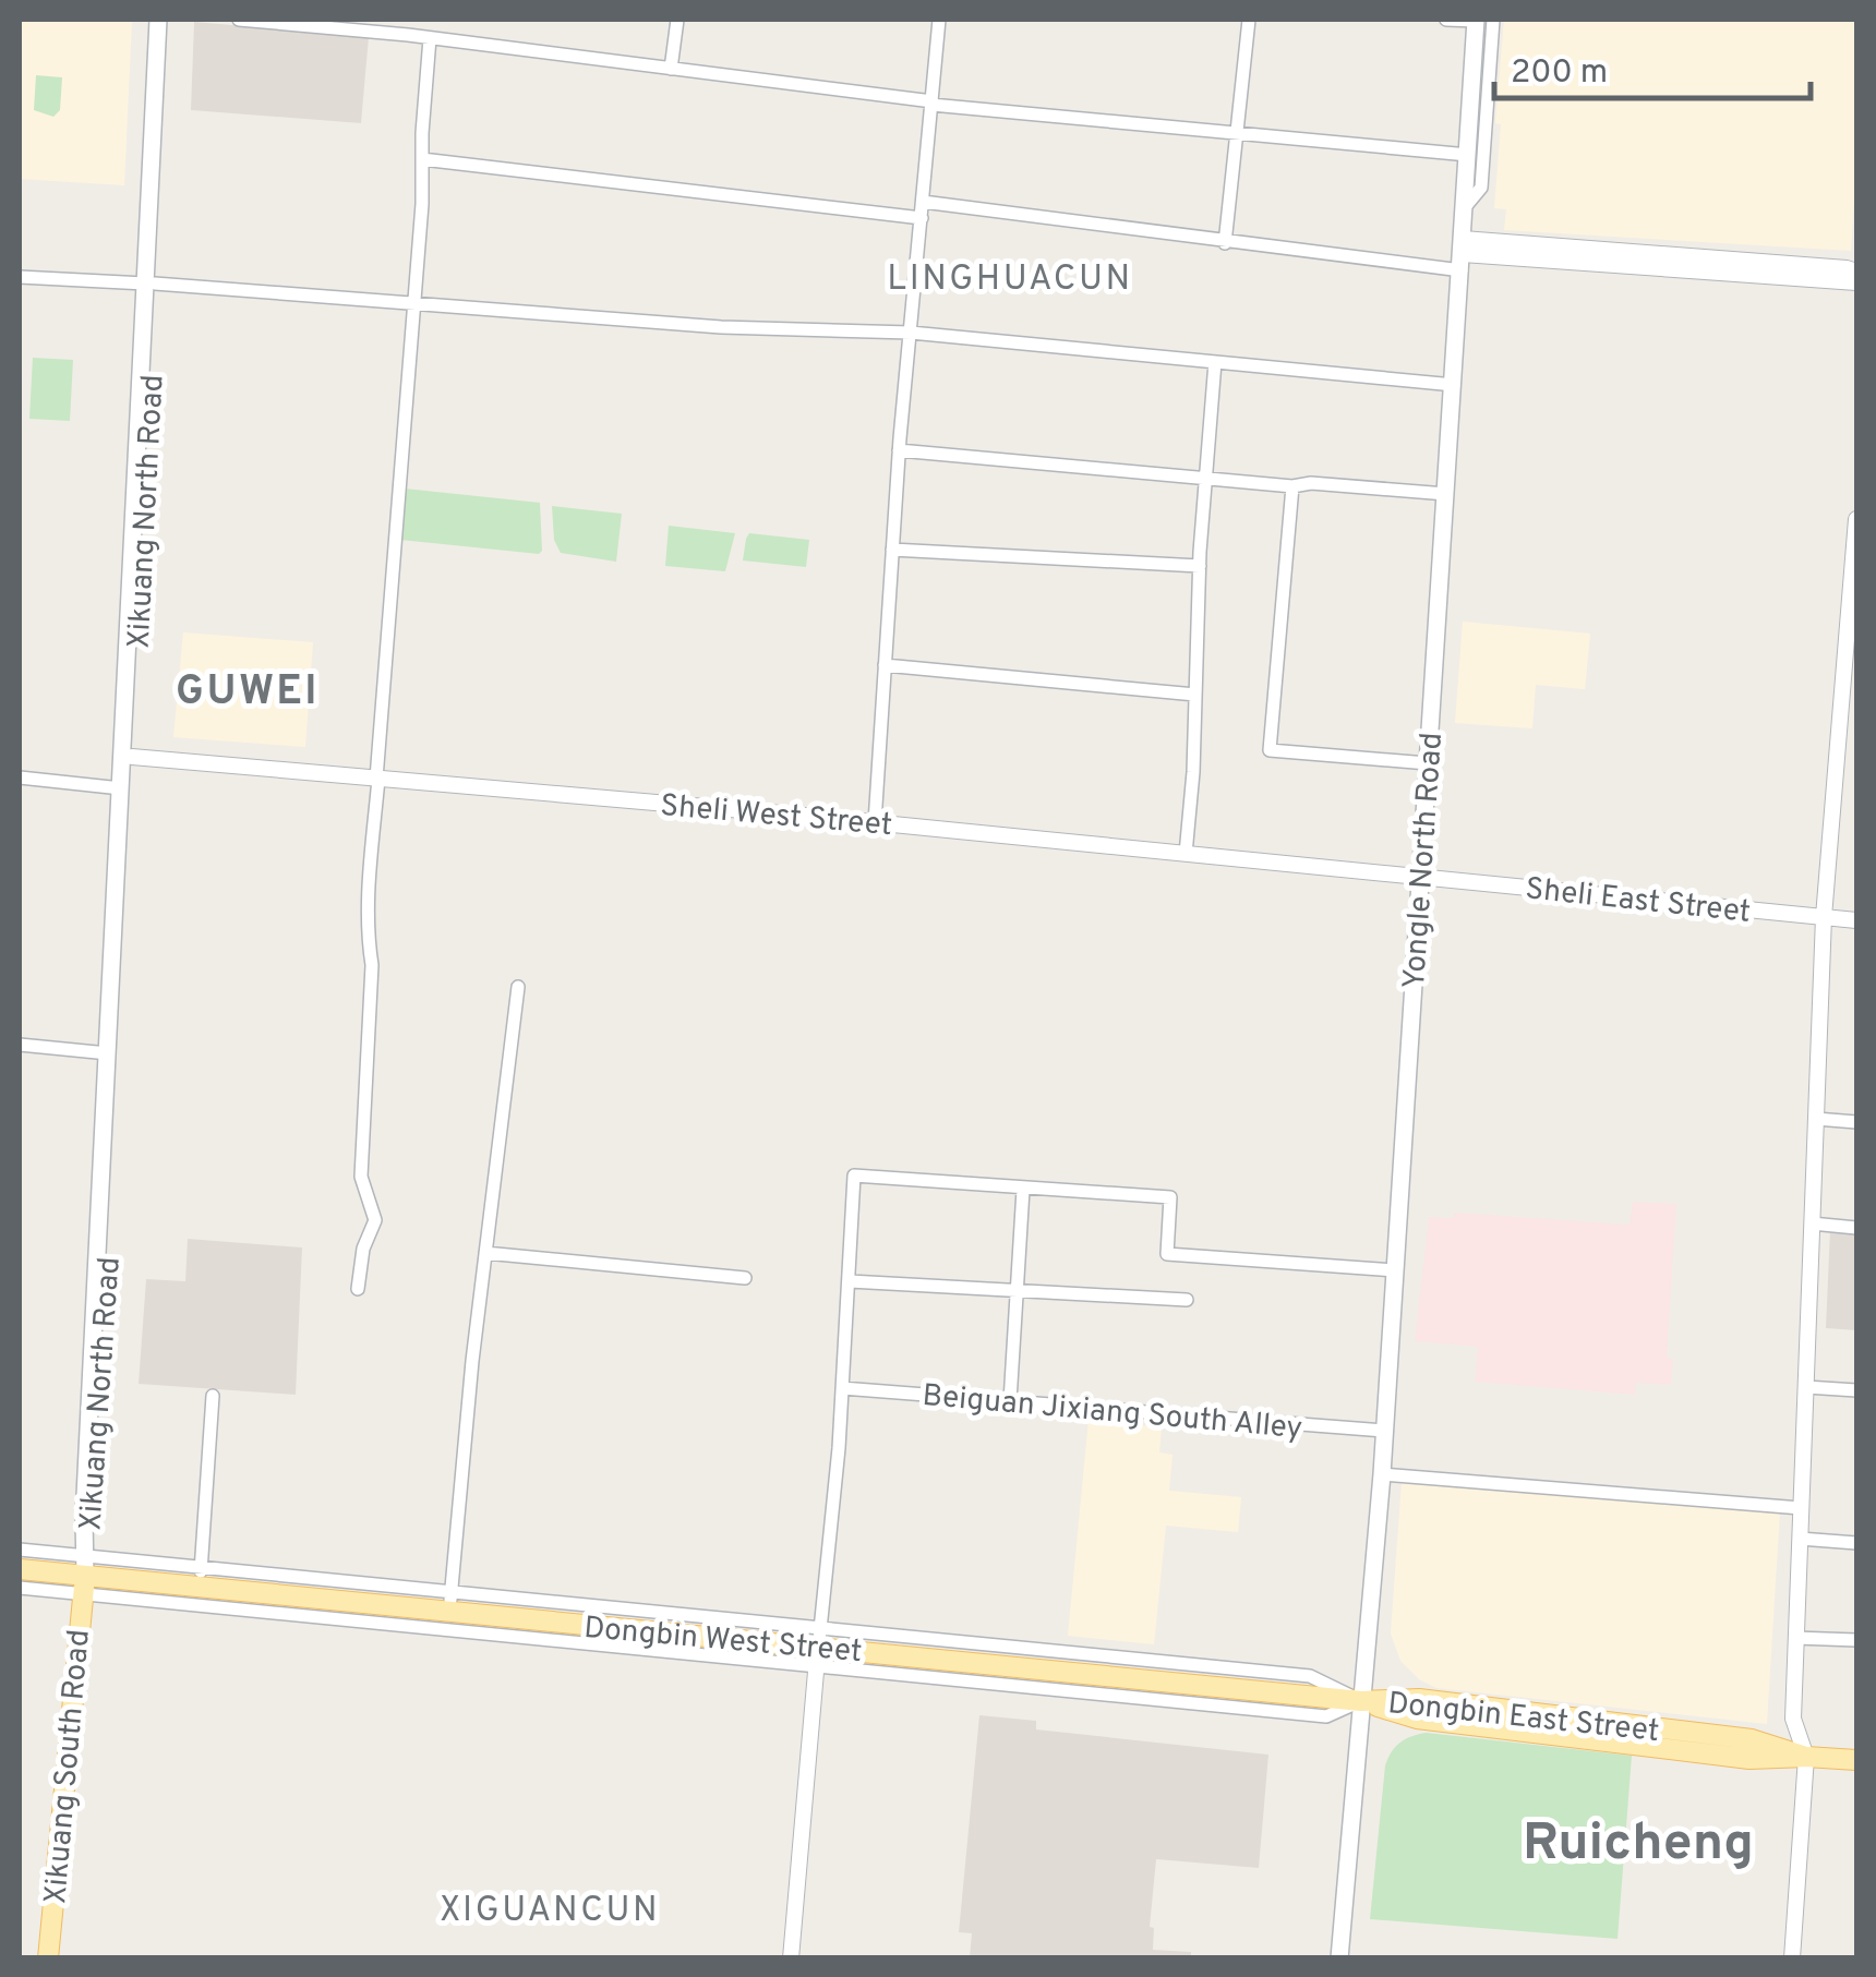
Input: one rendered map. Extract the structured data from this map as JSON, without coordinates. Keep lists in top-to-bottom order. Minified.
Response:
{"streets":{"main road":["Xikuang North Road","Yongle North Road","Dongbin West Street","Dongbin East Street","Xikuang South Road"],"street":["Sheli West Street","Sheli East Street","Beiguan Jixiang South Alley"]},"crossings":[["Xikuang North Road","Sheli West Street"],["Xikuang North Road","Dongbin West Street"],["Xikuang North Road","Xikuang South Road"],["Sheli West Street","Yongle North Road"],["Sheli West Street","Sheli East Street"],["Yongle North Road","Sheli East Street"],["Yongle North Road","Beiguan Jixiang South Alley"],["Yongle North Road","Dongbin West Street"],["Yongle North Road","Dongbin East Street"],["Dongbin West Street","Dongbin East Street"],["Dongbin West Street","Xikuang South Road"]],"districts":["LINGHUACUN","GUWEI","Ruicheng","XIGUANCUN"],"scale_bar":"200 m"}
